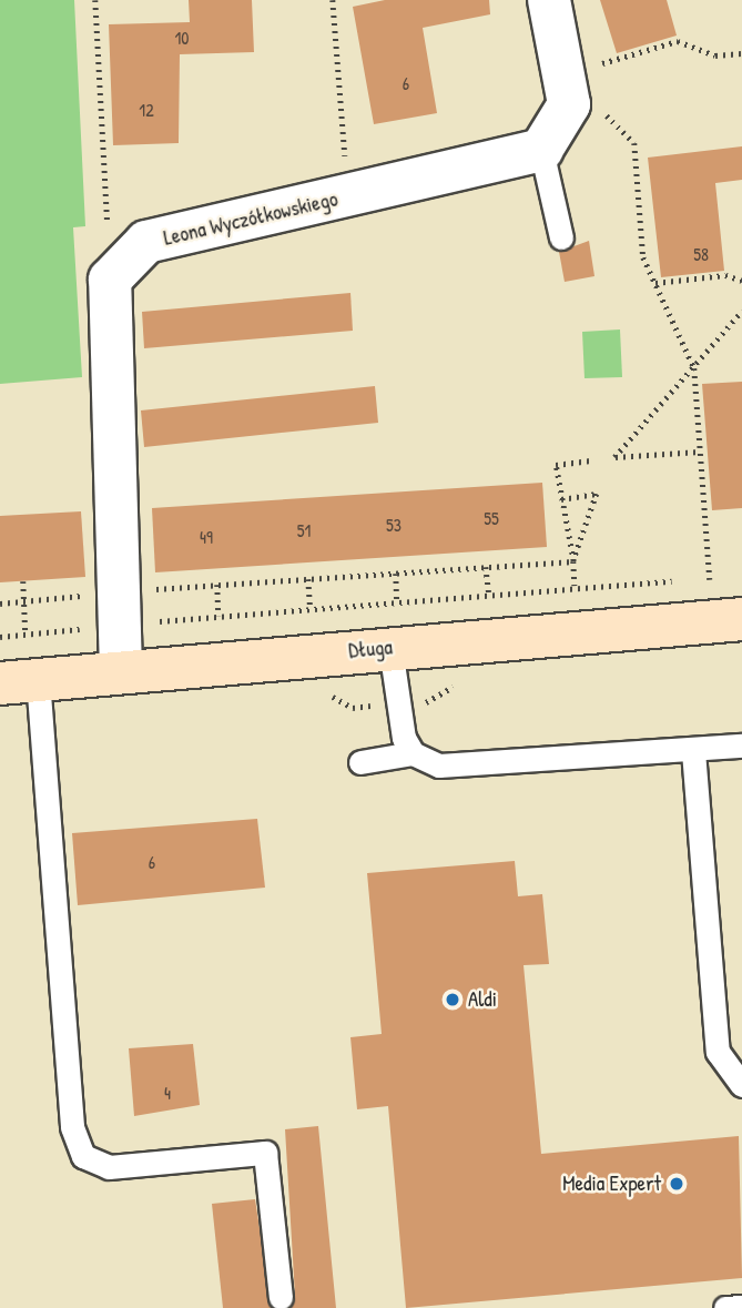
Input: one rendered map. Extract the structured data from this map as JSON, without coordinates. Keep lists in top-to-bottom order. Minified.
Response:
{"streets":{"street":["Leona Wyczółkowskiego","Długa"]},"crossings":[["Leona Wyczółkowskiego","Długa"]],"places":["Aldi","Media Expert"],"house_numbers":["10","6","12","58","55","53","51","49","6","4"]}
